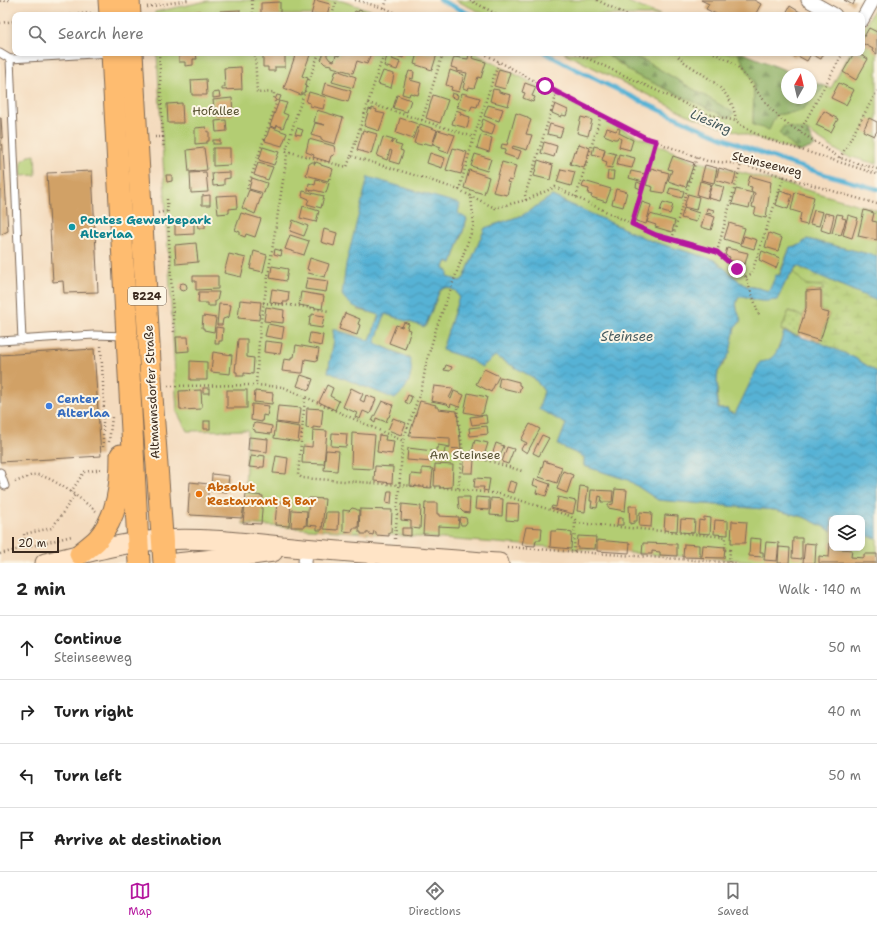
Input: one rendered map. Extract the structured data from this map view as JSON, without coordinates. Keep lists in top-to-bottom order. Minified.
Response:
{"streets":{"main road":["B224","Altmannsdorfer Straße"],"path":["Steinseeweg"]},"water":["Liesing","Steinsee"],"parks":["Hofallee","Am Steinsee"],"places":["Pontes Gewerbepark Alterlaa","Center Alterlaa","Absolut Restaurant & Bar"],"scale_bar":"20 m","north":"top","page":{"search":"Search here","scale":"20 m","heading":["2 min","Walk · 140 m"],"list":[["Continue","Steinseeweg","50 m"],["Turn right","40 m"],["Turn left","50 m"],"Arrive at destination"],"nav":["Map","Directions","Saved"]}}
